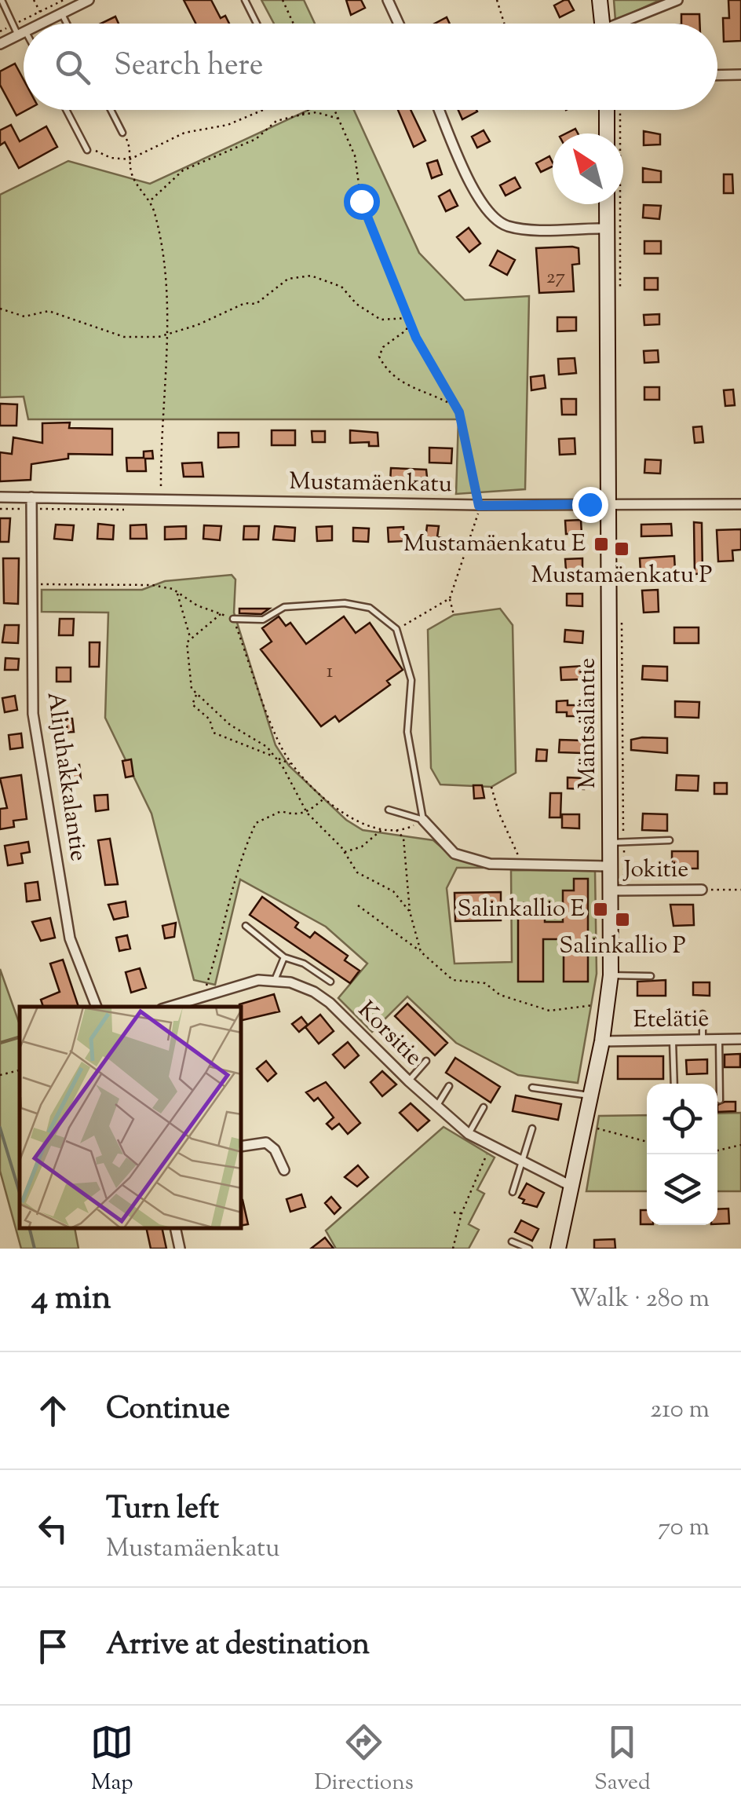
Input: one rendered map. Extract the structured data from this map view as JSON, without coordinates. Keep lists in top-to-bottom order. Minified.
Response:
{"streets":{"street":["Mustamäenkatu","Mäntsäläntie","Alijuhakkalantie","Jokitie","Etelätie","Korsitie"]},"crossings":[["Mustamäenkatu","Mäntsäläntie"],["Mustamäenkatu","Alijuhakkalantie"],["Mäntsäläntie","Jokitie"],["Mäntsäläntie","Etelätie"],["Mäntsäläntie","Korsitie"]],"places":{"transit":["Mustamäenkatu E","Mustamäenkatu P","Salinkallio E","Salinkallio P"]},"house_numbers":["27","1"],"north":"top left","page":{"search":"Search here","heading":["4 min","Walk · 280 m"],"list":[["Continue","210 m"],["Turn left","Mustamäenkatu","70 m"],"Arrive at destination"],"nav":["Map","Directions","Saved"]}}
